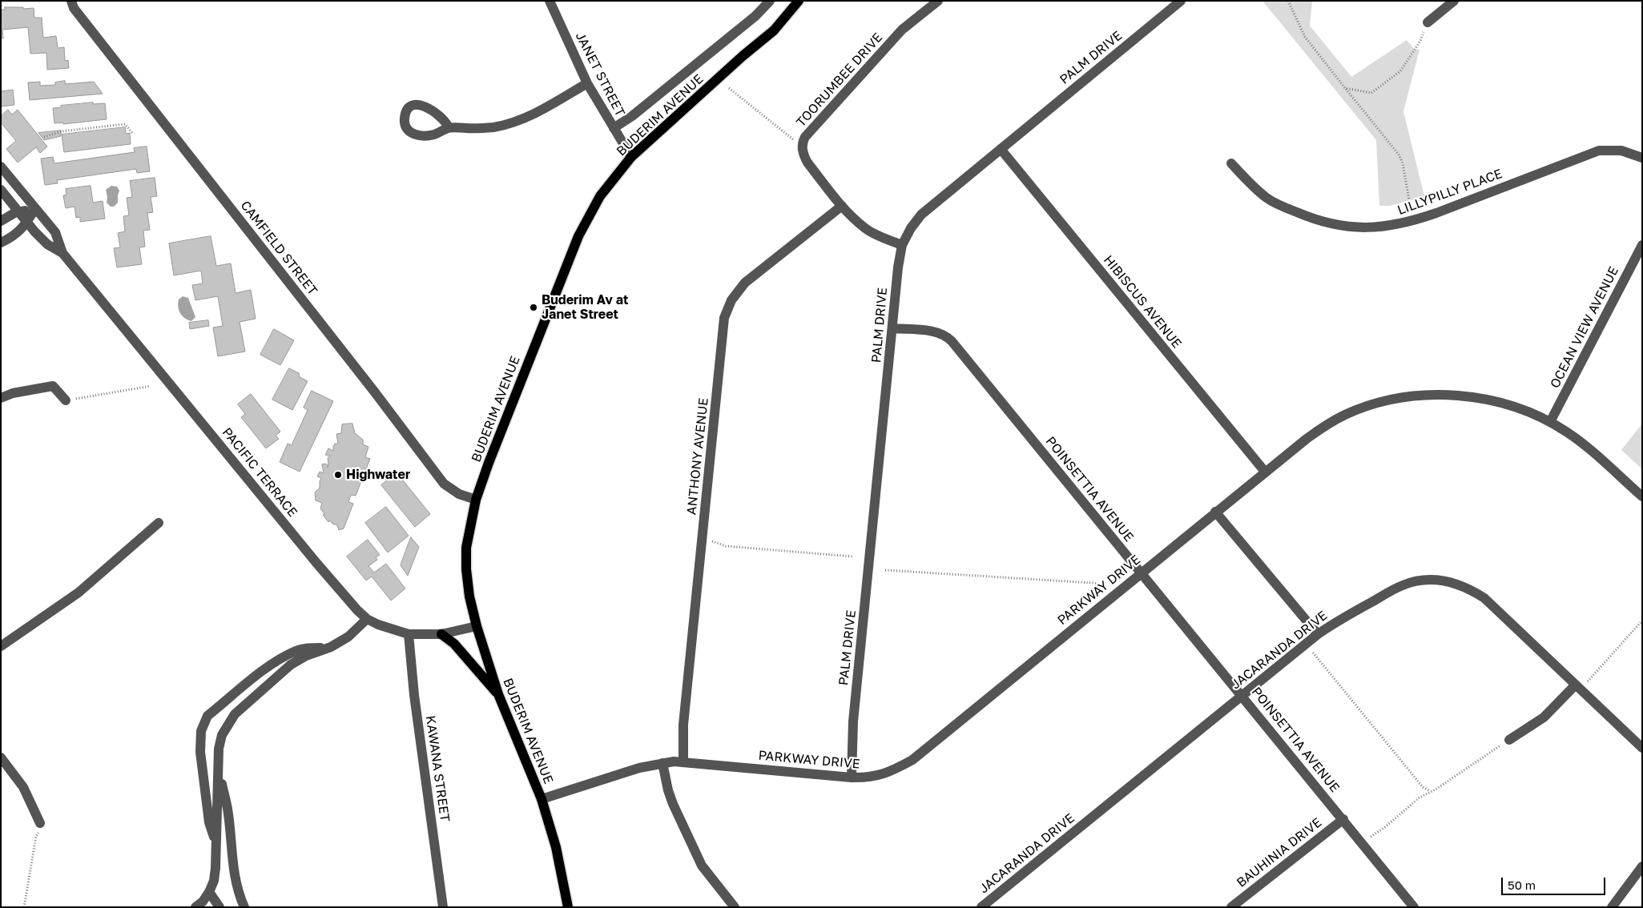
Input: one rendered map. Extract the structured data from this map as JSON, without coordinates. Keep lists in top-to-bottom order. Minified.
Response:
{"streets":{"main road":["BUDERIM AVENUE"],"street":["PALM DRIVE","JANET STREET","TOORUMBEE DRIVE","LILLYPILLY PLACE","CAMFIELD STREET","HIBISCUS AVENUE","OCEAN VIEW AVENUE","ANTHONY AVENUE","PACIFIC TERRACE","POINSETTIA AVENUE","PARKWAY DRIVE","JACARANDA DRIVE","KAWANA STREET","BAUHINIA DRIVE"]},"crossings":[["PALM DRIVE","TOORUMBEE DRIVE"],["PALM DRIVE","HIBISCUS AVENUE"],["PALM DRIVE","POINSETTIA AVENUE"],["PALM DRIVE","PARKWAY DRIVE"],["JANET STREET","BUDERIM AVENUE"],["TOORUMBEE DRIVE","ANTHONY AVENUE"],["BUDERIM AVENUE","CAMFIELD STREET"],["BUDERIM AVENUE","PACIFIC TERRACE"],["BUDERIM AVENUE","PARKWAY DRIVE"],["HIBISCUS AVENUE","PARKWAY DRIVE"],["OCEAN VIEW AVENUE","PARKWAY DRIVE"],["ANTHONY AVENUE","PARKWAY DRIVE"],["PACIFIC TERRACE","KAWANA STREET"],["POINSETTIA AVENUE","PARKWAY DRIVE"],["POINSETTIA AVENUE","JACARANDA DRIVE"],["POINSETTIA AVENUE","BAUHINIA DRIVE"]],"places":["Buderim Av at Janet Street","Highwater"],"scale_bar":"50 m"}
